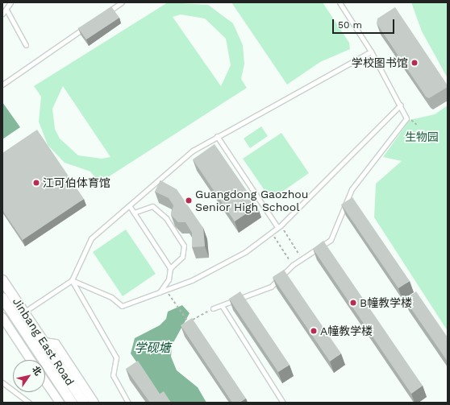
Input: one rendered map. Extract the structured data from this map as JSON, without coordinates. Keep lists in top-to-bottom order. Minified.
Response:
{"streets":{"street":["Jinbang East Road"]},"water":["学砚塘"],"parks":["生物园"],"places":["学校图书馆","江可伯体育馆","Guangdong Gaozhou Senior High School","B幢教学楼","A幢教学楼"],"scale_bar":"50 m","north":"top right"}
